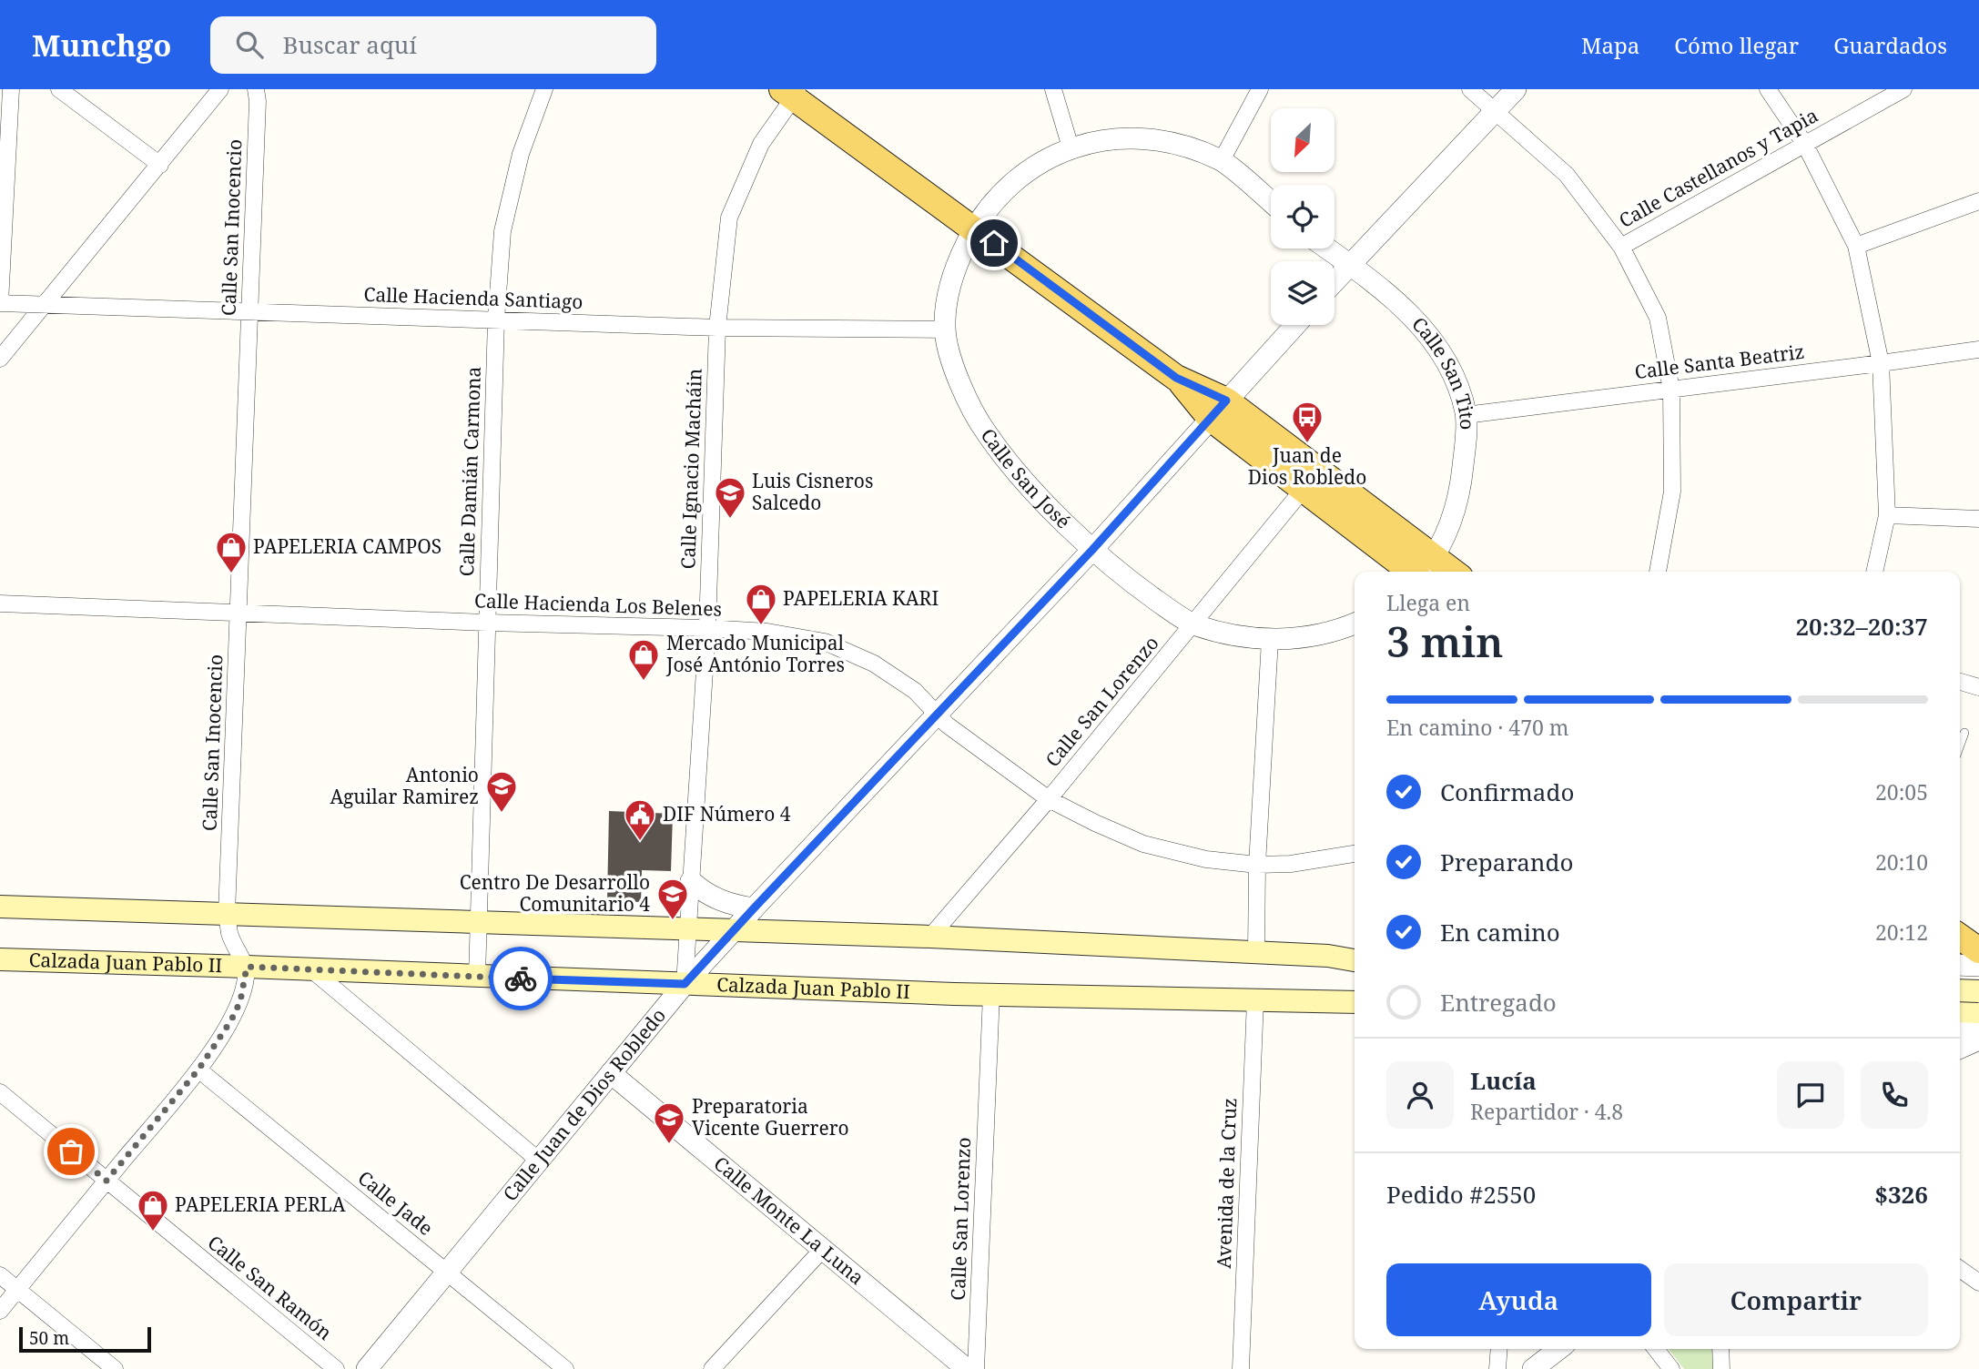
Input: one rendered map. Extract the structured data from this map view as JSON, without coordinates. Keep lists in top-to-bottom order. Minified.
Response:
{"streets":{"main road":["Calzada Juan Pablo II"],"street":["Calle Castellanos y Tapia","Calle San Inocencio","Calle Hacienda Santiago","Calle Santa Beatriz","Calle San Tito","Calle Ignacio Macháin","Calle Damián Carmona","Calle San José","Calle Hacienda Los Belenes","Calle San Lorenzo","Calle Juan de Dios Robledo","Avenida de la Cruz","Calle Jade","Calle Monte La Luna","Calle San Ramón"]},"crossings":[["Calle San Inocencio","Calle Hacienda Santiago"],["Calle San Inocencio","Calle Hacienda Los Belenes"],["Calle San Inocencio","Calzada Juan Pablo II"],["Calle Hacienda Santiago","Calle Ignacio Macháin"],["Calle Hacienda Santiago","Calle Damián Carmona"],["Calle Hacienda Santiago","Calle San José"],["Calle Santa Beatriz","Calle San Tito"],["Calle Ignacio Macháin","Calle Hacienda Los Belenes"],["Calle Ignacio Macháin","Calzada Juan Pablo II"],["Calle Ignacio Macháin","Calle Juan de Dios Robledo"],["Calle Damián Carmona","Calle Hacienda Los Belenes"],["Calle Damián Carmona","Calzada Juan Pablo II"],["Calle San José","Calle San Lorenzo"],["Calle San José","Calle Juan de Dios Robledo"],["Calle Hacienda Los Belenes","Calle San Lorenzo"],["Calle Hacienda Los Belenes","Calle Juan de Dios Robledo"],["Calle San Lorenzo","Calzada Juan Pablo II"],["Calzada Juan Pablo II","Calle Juan de Dios Robledo"],["Calzada Juan Pablo II","Avenida de la Cruz"],["Calle Juan de Dios Robledo","Calle Jade"],["Calle Juan de Dios Robledo","Calle Monte La Luna"]],"places":{"bus stop":["Juan de Dios Robledo"],"school or university":["Luis Cisneros Salcedo","Antonio Aguilar Ramirez","Centro De Desarrollo Comunitario 4","Preparatoria Vicente Guerrero"],"shop":["PAPELERIA CAMPOS","PAPELERIA KARI","Mercado Municipal José António Torres","PAPELERIA PERLA"],"public building":["DIF Número 4"]},"scale_bar":"50 m","north":"bottom left","page":{"header":"Munchgo","search":"Buscar aquí","nav":["Mapa","Cómo llegar","Guardados"],"heading":["3 min","Llega en","20:32–20:37"],"panel":["Lucía","Repartidor · 4.8","Pedido #2550","$326"],"bar":"En camino · 470 m","list":[["Confirmado","20:05"],["Preparando","20:10"],["En camino","20:12"],"Entregado"],"buttons":["Ayuda","Compartir"],"scale":"50 m"}}
